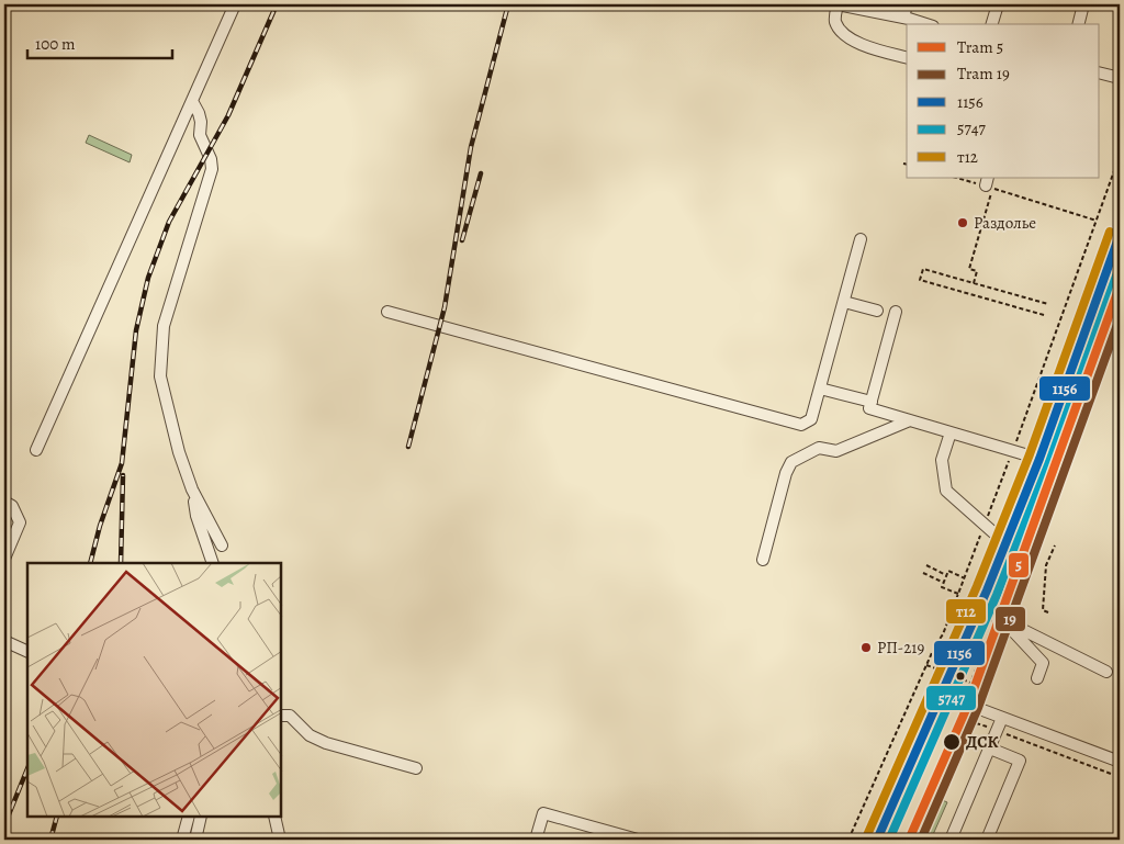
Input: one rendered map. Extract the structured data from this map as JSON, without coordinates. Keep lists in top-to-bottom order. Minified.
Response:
{"places":["Раздолье","РП-219","ДСК"],"lines":["transit line т12","transit line 1156","transit line 5747","tram line 5","tram line 19"],"legend":["Tram 5","Tram 19","1156","5747","т12"],"scale_bar":"100 m"}
